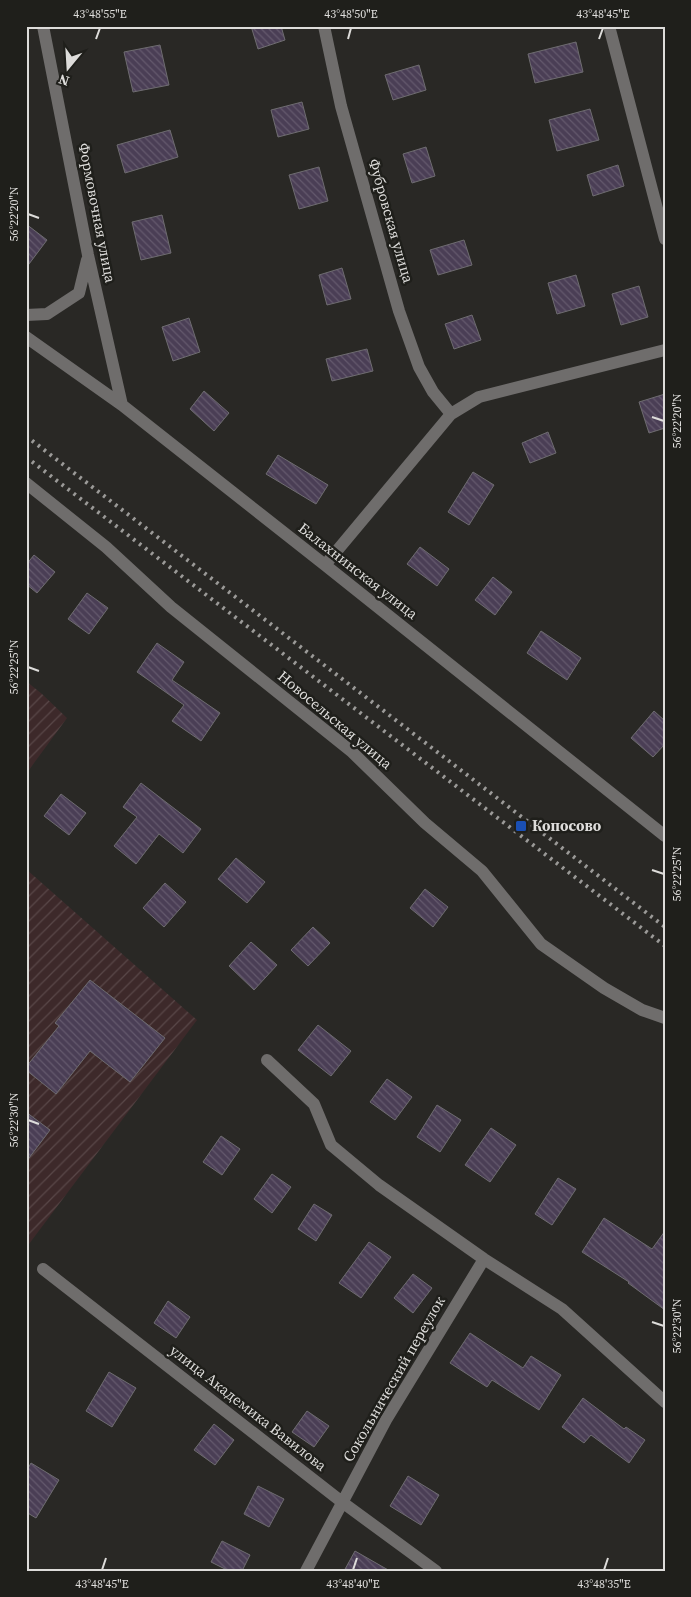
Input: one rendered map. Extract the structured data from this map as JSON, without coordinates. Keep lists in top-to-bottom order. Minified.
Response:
{"streets":{"street":["Формовочная улица","Фубровская улица","Балахнинская улица","Новосельская улица","Сокольнический переулок","улица Академика Вавилова"]},"crossings":[["Формовочная улица","Балахнинская улица"],["Сокольнический переулок","улица Академика Вавилова"]],"places":{"transit":["Копосово"]},"north":"bottom","coordinates":["43°48'55\"E","43°48'50\"E","43°48'45\"E","56°22'20\"N","56°22'25\"N","56°22'30\"N","43°48'40\"E","43°48'35\"E"]}
